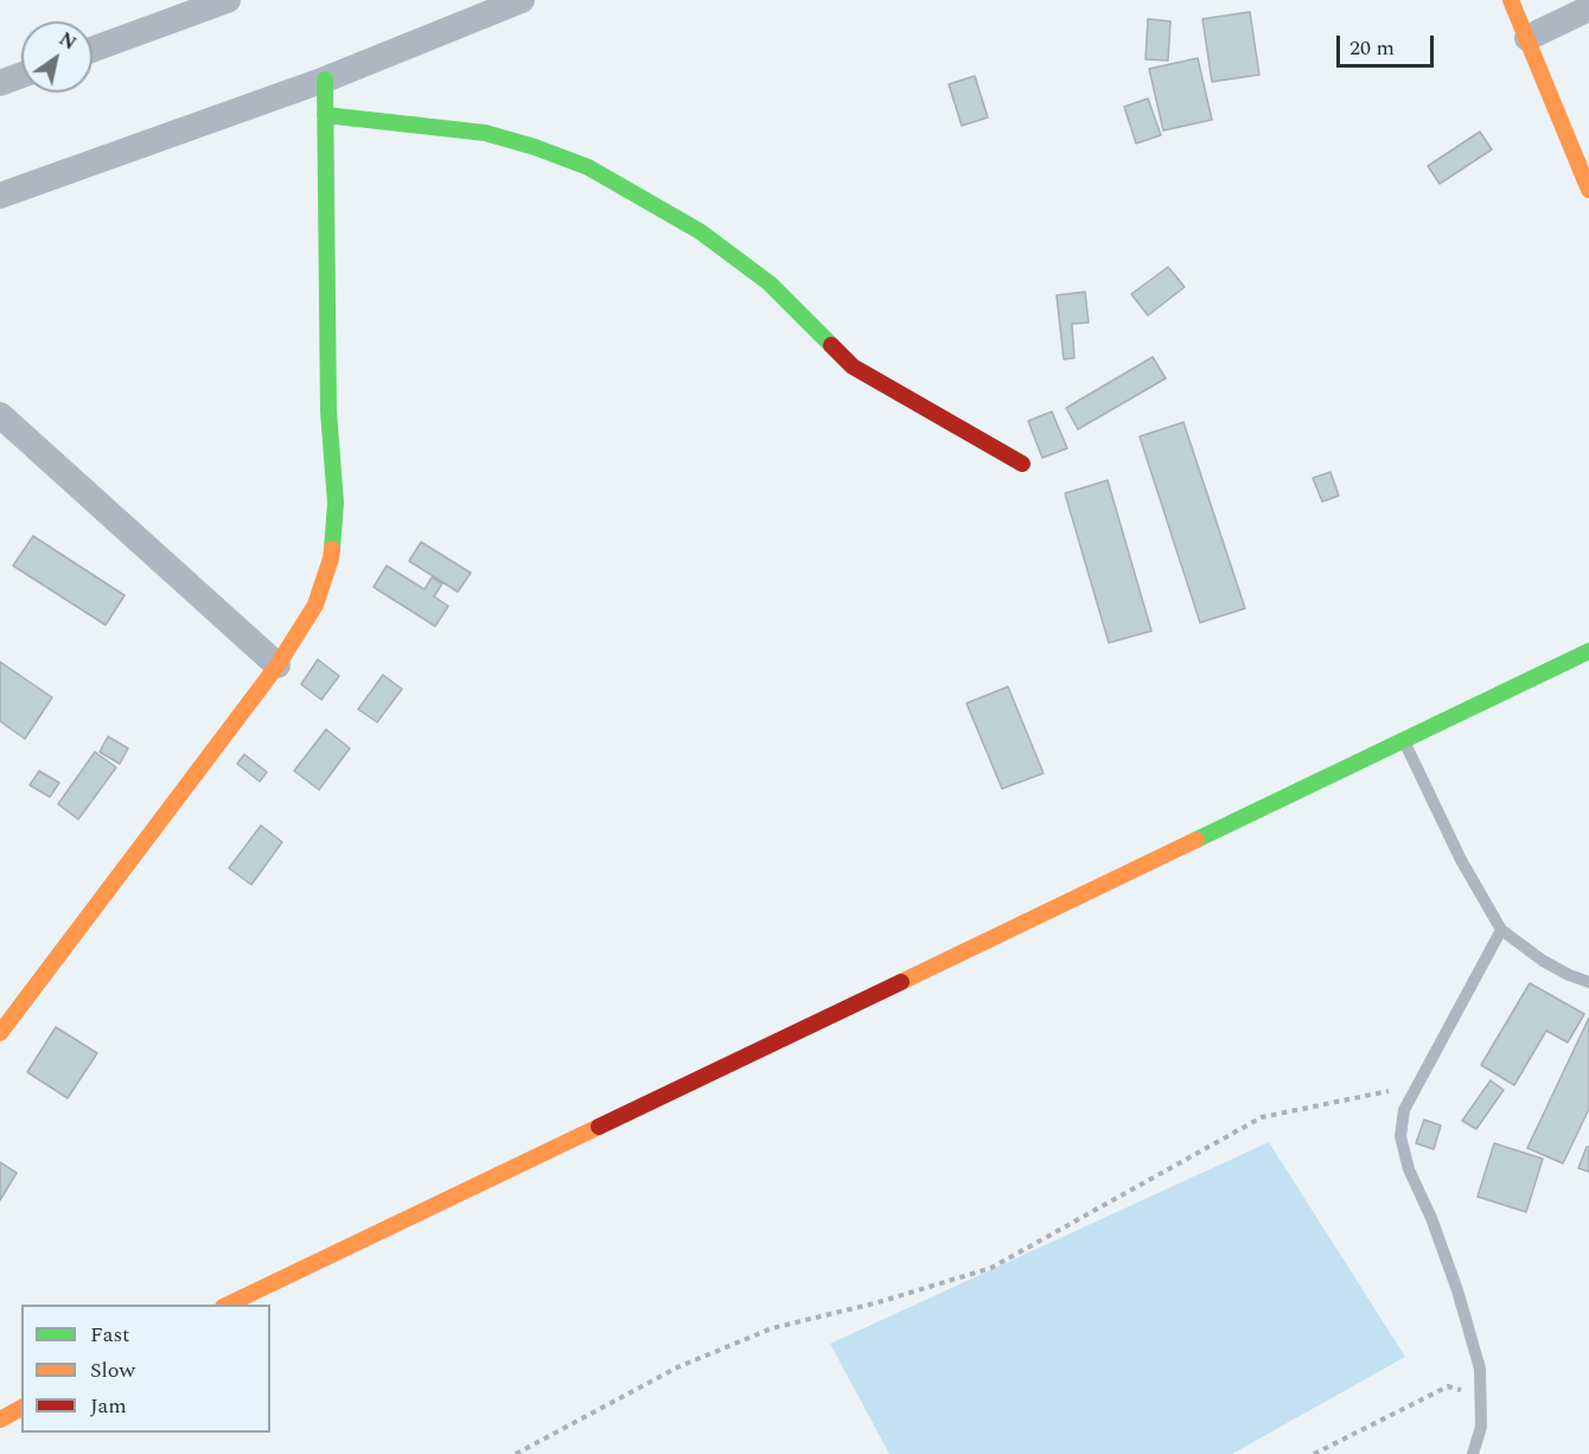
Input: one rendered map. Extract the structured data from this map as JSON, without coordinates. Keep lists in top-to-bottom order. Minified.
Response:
{"legend":["Fast","Slow","Jam"],"scale_bar":"20 m","north":"top right"}
